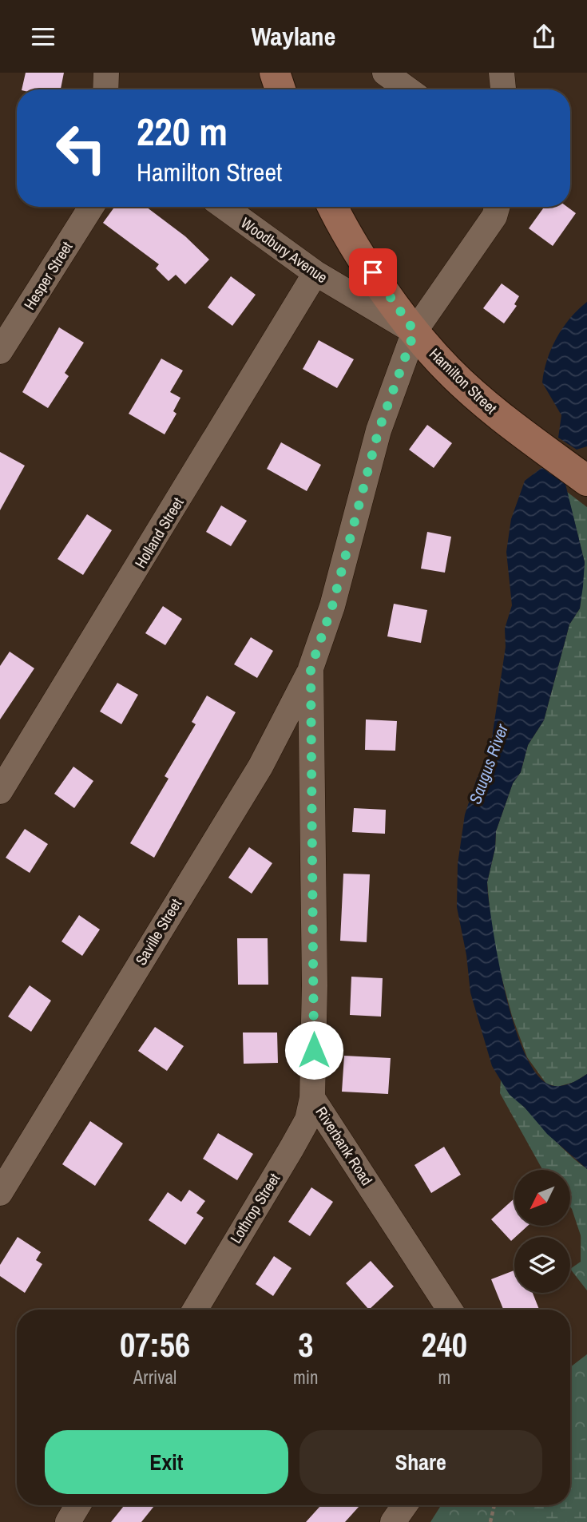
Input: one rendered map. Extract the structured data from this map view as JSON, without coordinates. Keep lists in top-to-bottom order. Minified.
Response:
{"streets":{"main road":["Hamilton Street"],"street":["Woodbury Avenue","Hesper Street","Holland Street","Saville Street","Riverbank Road","Lothrop Street"]},"crossings":[["Woodbury Avenue","Hamilton Street"],["Woodbury Avenue","Holland Street"],["Woodbury Avenue","Riverbank Road"],["Hamilton Street","Riverbank Road"],["Saville Street","Riverbank Road"],["Riverbank Road","Lothrop Street"]],"water":["Saugus River"],"north":"bottom left","page":{"header":"Waylane","turn":["220 m","Hamilton Street"],"eta":["07:56","Arrival","3","min","240","m"],"buttons":["Exit","Share"]}}
